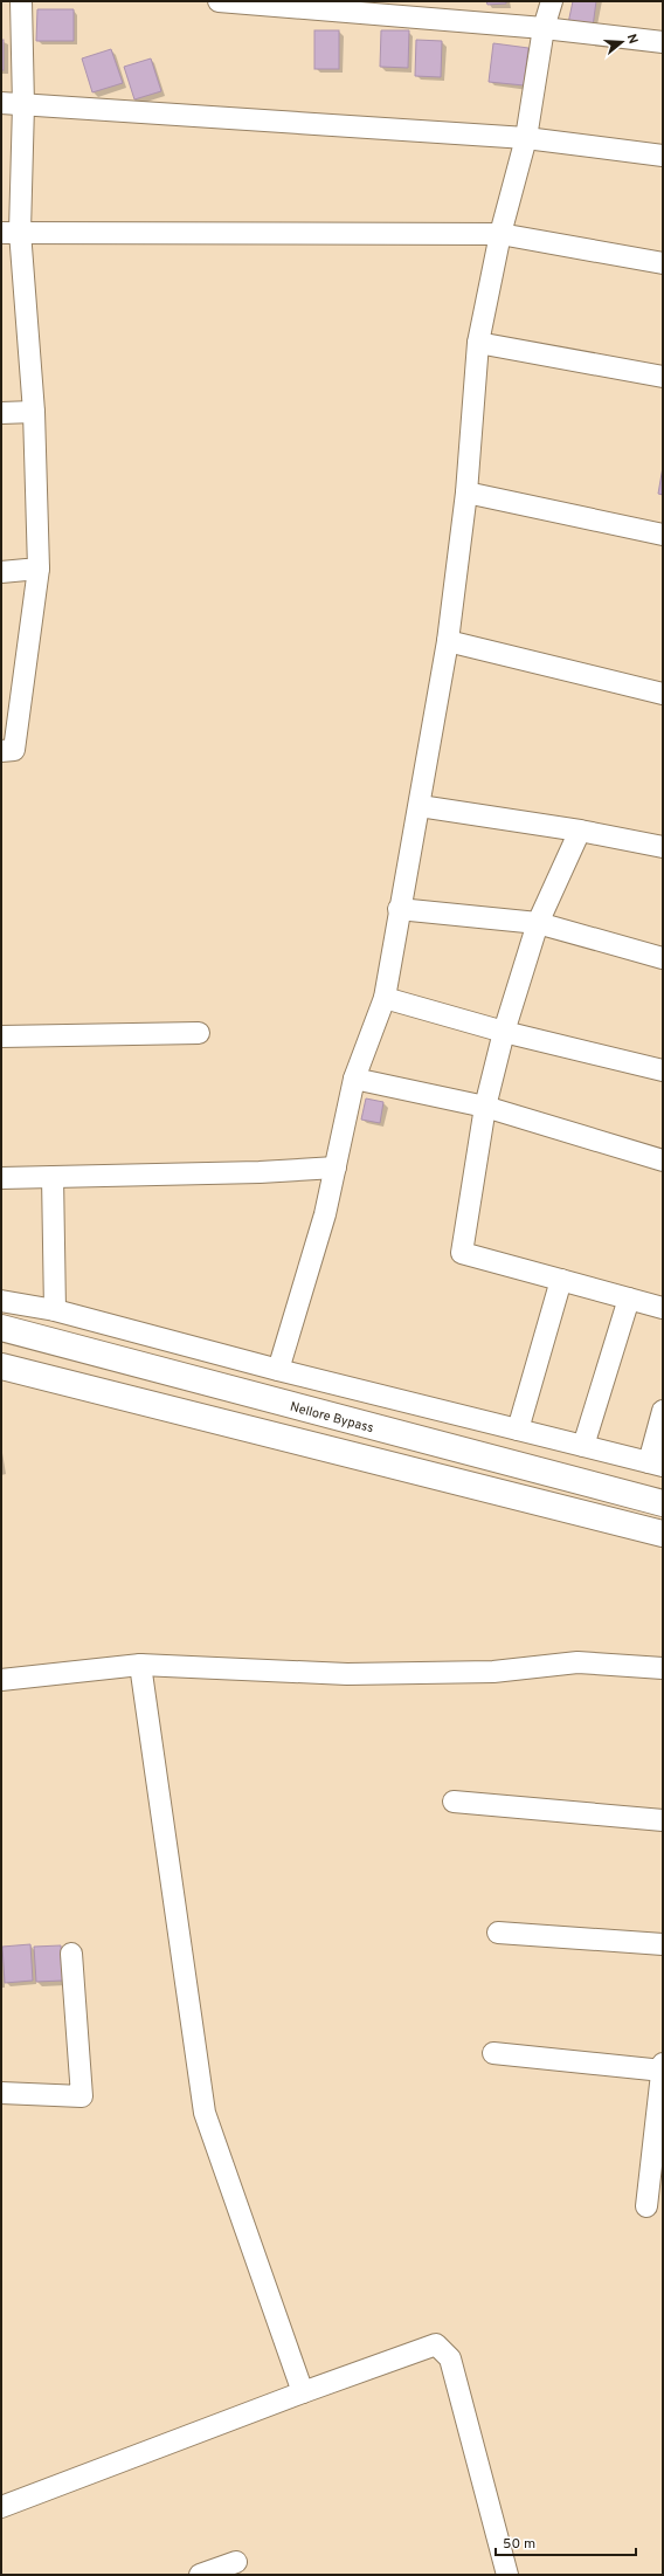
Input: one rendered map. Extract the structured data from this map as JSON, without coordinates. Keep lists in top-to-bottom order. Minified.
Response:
{"streets":{"highway":["Nellore Bypass"]},"scale_bar":"50 m","north":"right"}
